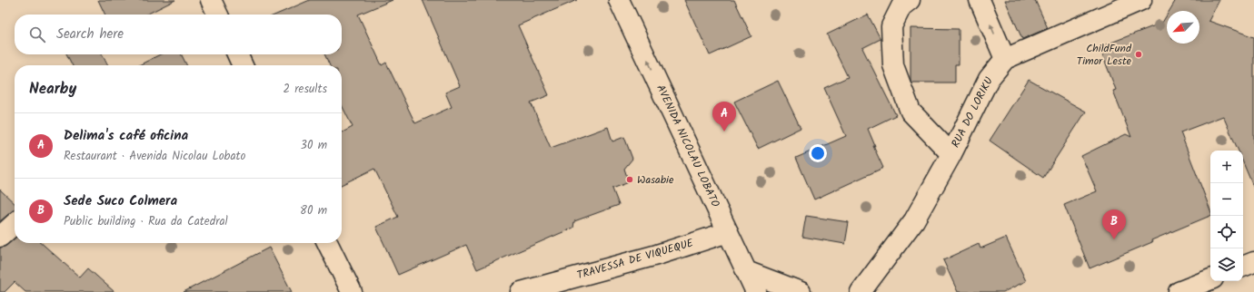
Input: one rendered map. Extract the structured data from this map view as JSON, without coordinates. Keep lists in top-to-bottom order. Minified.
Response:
{"streets":{"street":["RUA DO LORIKU","AVENIDA NICOLAU LOBATO","TRAVESSA DE VIQUEQUE"]},"crossings":[["AVENIDA NICOLAU LOBATO","TRAVESSA DE VIQUEQUE"]],"one_way":["AVENIDA NICOLAU LOBATO"],"places":["ChildFund Timor Leste","Wasabie"],"north":"bottom left","page":{"search":"Search here","heading":["Nearby","2 results"],"pins":["A","B"],"list":[{"mark":"A","name":"Delima's café oficina","note":"Restaurant · Avenida Nicolau Lobato","value":"30 m"},{"mark":"B","name":"Sede Suco Colmera","note":"Public building · Rua da Catedral","value":"80 m"}],"map_buttons":["+","−"]}}
